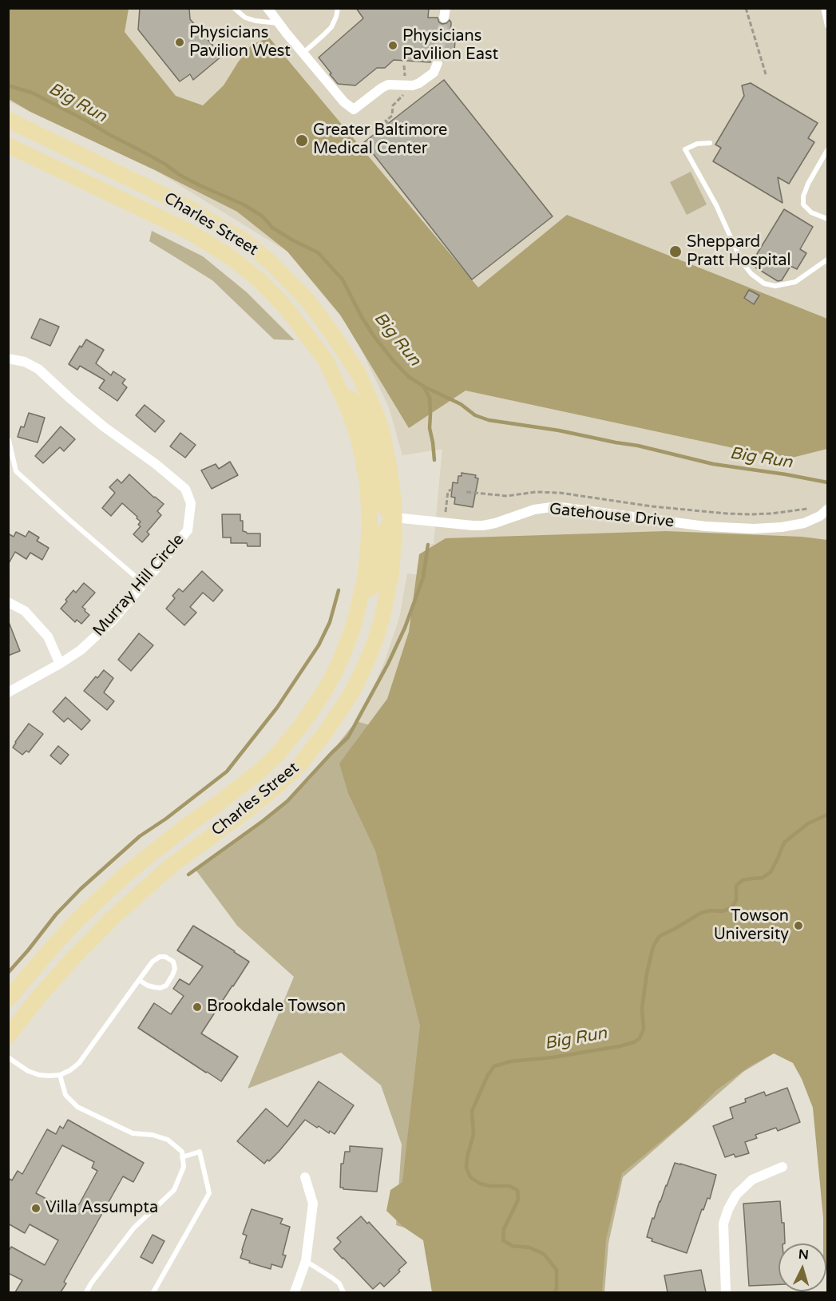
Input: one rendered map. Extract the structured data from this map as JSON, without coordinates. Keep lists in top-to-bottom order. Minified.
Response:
{"streets":{"main road":["Charles Street"],"street":["Gatehouse Drive","Murray Hill Circle"]},"crossings":[["Charles Street","Gatehouse Drive"]],"water":["Big Run"],"places":["Physicians Pavilion West","Physicians Pavilion East","Greater Baltimore Medical Center","Sheppard Pratt Hospital","Towson University","Brookdale Towson","Villa Assumpta"],"north":"top"}
